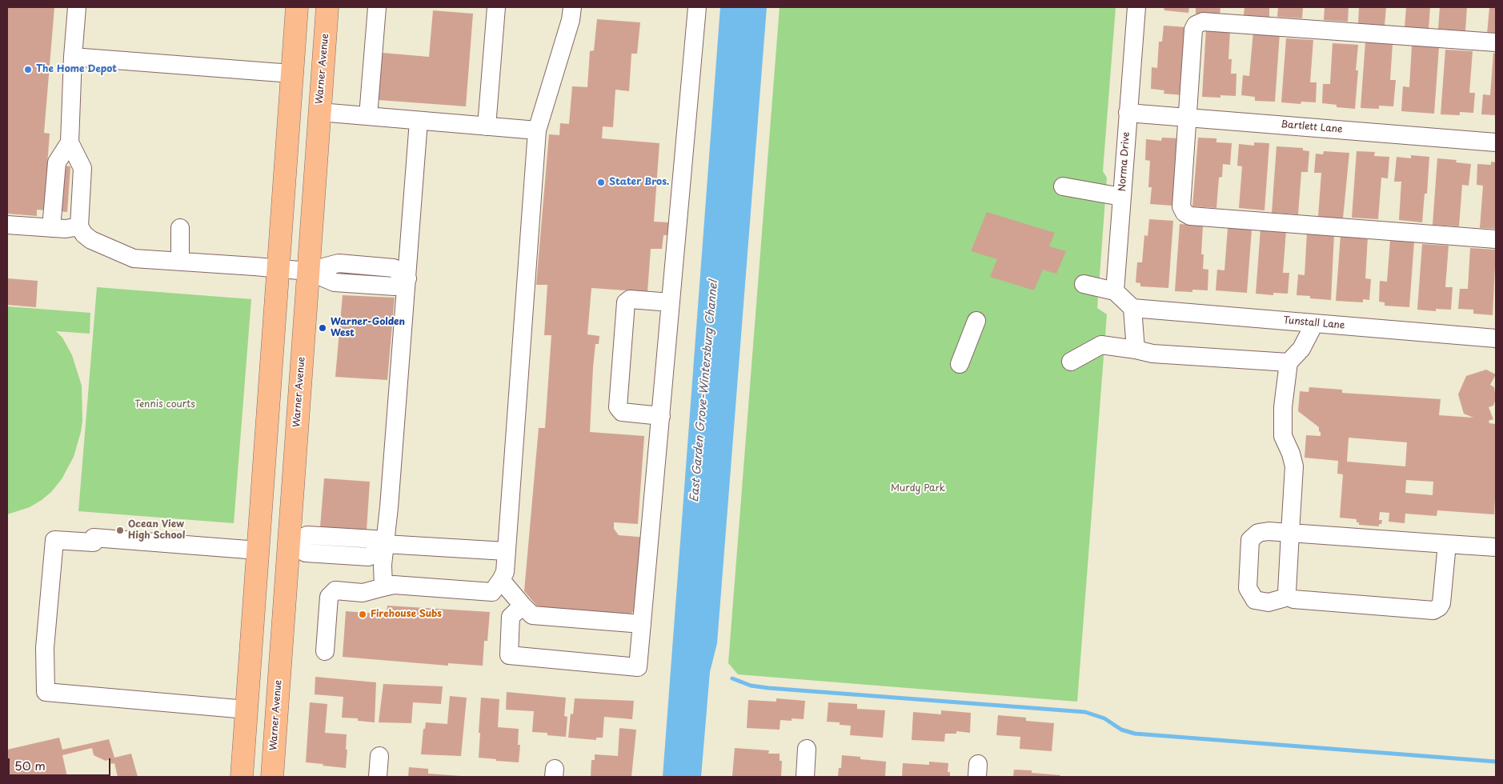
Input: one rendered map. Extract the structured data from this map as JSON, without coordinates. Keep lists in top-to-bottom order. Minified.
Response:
{"streets":{"main road":["Warner Avenue"],"street":["Bartlett Lane","Norma Drive","Tunstall Lane"]},"crossings":[["Bartlett Lane","Norma Drive"]],"water":["East Garden Grove-Wintersburg Channel"],"parks":["Tennis courts","Murdy Park"],"places":["The Home Depot","Stater Bros.","Warner-Golden West","Ocean View High School","Firehouse Subs"],"scale_bar":"50 m"}
